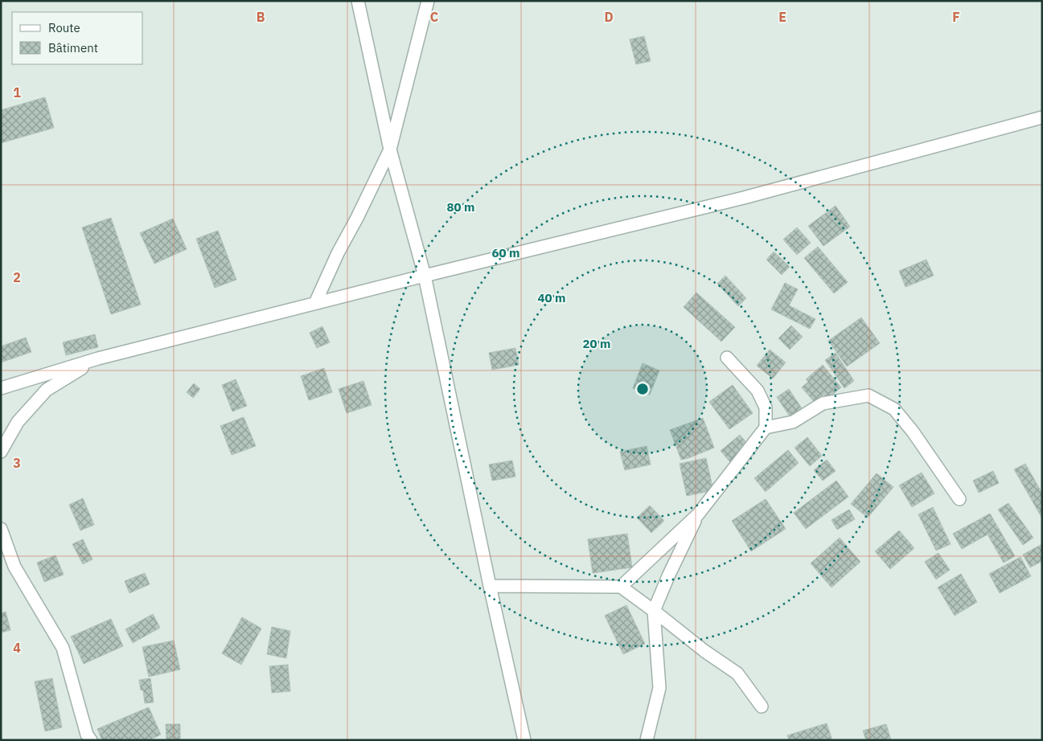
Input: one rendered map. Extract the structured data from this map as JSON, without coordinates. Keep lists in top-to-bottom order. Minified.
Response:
{"legend":["Route","Bâtiment"],"grid":{"columns":["B","C","D","E","F"],"rows":["1","2","3","4"]},"rings":["80 m","60 m","40 m","20 m"]}
